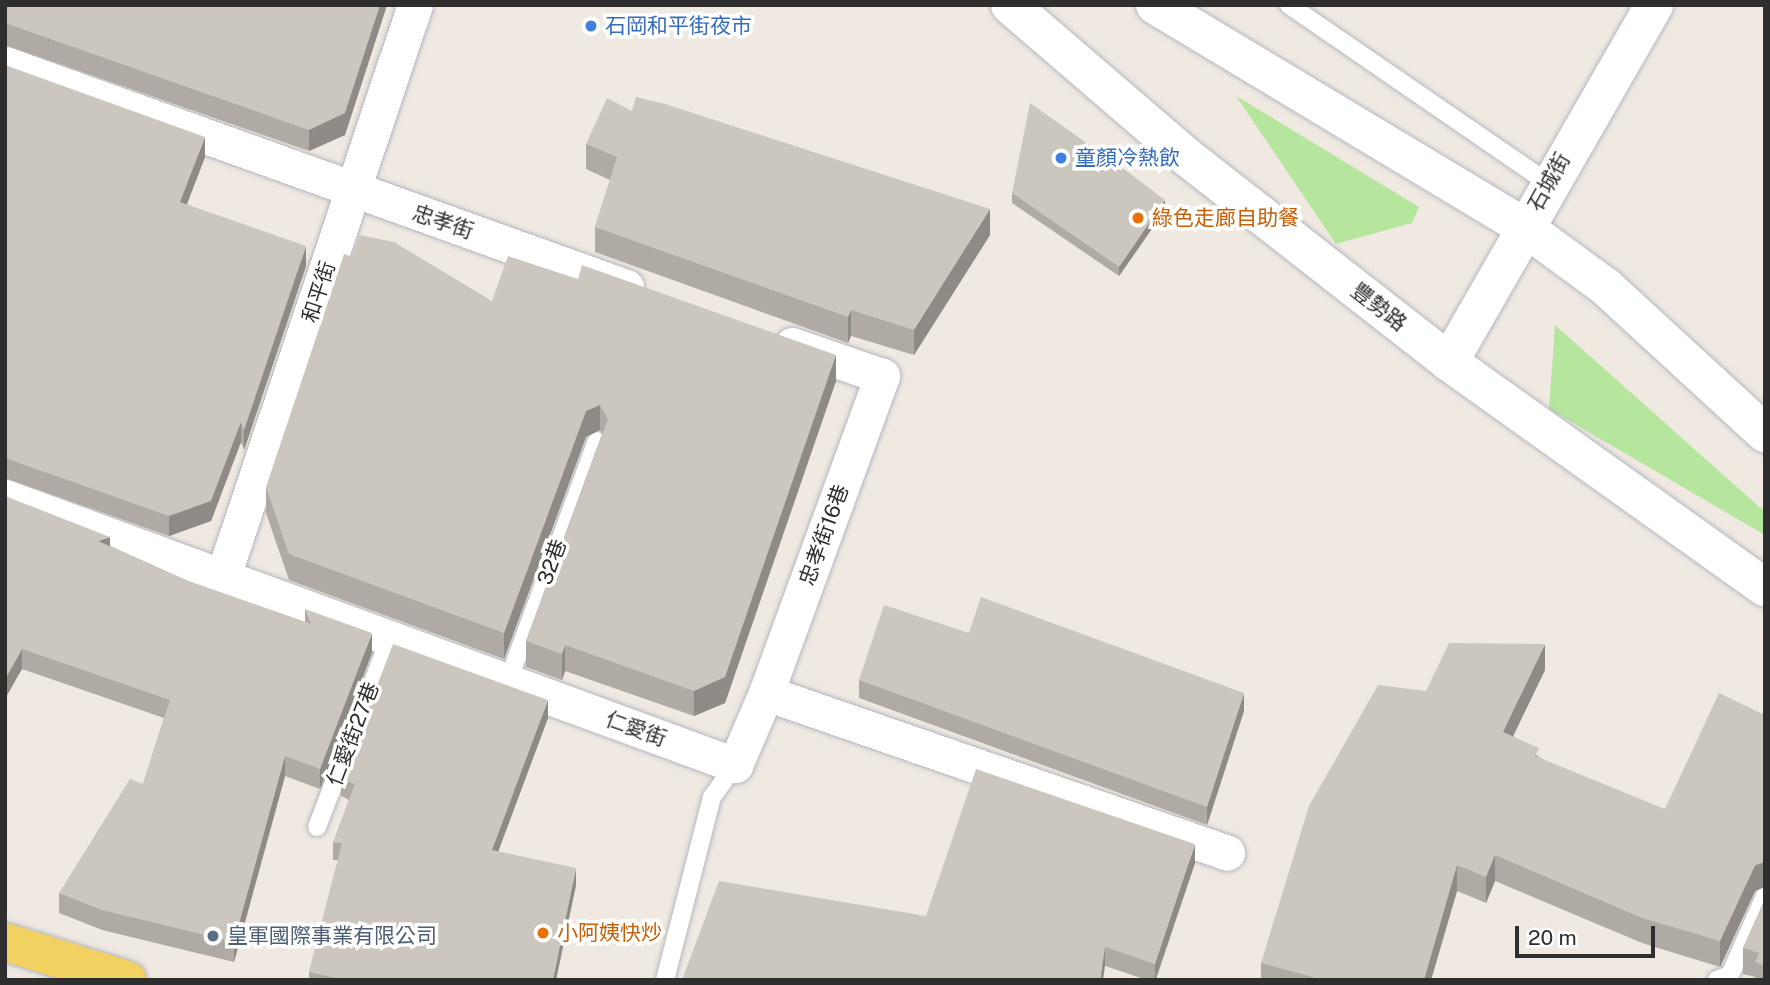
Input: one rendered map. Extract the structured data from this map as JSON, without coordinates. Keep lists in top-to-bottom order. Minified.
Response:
{"streets":{"street":["石城街","忠孝街","和平街","豐勢路","忠孝街16巷","仁愛街"],"lane":["32巷","仁愛街27巷"]},"crossings":[["石城街","豐勢路"],["忠孝街","和平街"],["和平街","仁愛街"],["32巷","仁愛街"],["仁愛街","仁愛街27巷"]],"places":["石岡和平街夜市","童顏冷熱飲","綠色走廊自助餐","小阿姨快炒","皇軍國際事業有限公司"],"scale_bar":"20 m"}
